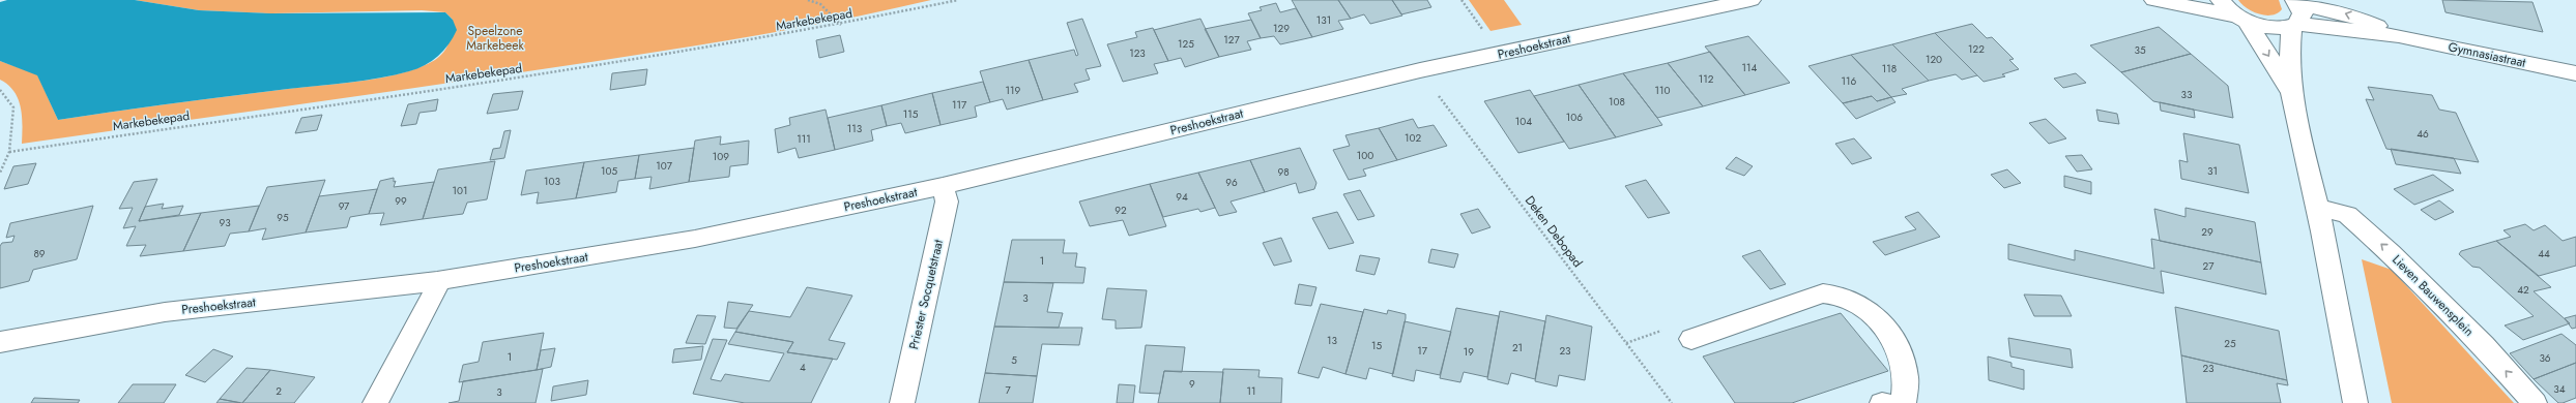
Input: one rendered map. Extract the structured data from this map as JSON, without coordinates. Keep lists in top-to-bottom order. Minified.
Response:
{"streets":{"street":["Preshoekstraat","Gymnasiastraat","Priester Socquetstraat","Lieven Bauwensplein"],"path":["Markebekepad","Deken Debopad"]},"crossings":[["Preshoekstraat","Deken Debopad"],["Preshoekstraat","Priester Socquetstraat"]],"one_way":["Lieven Bauwensplein"],"parks":["Speelzone Markebeek"],"house_numbers":["131","129","127","125","122","35","123","120","114","118","112","116","119","110","33","108","117","115","106","104","113","46","102","111","100","109","107","105","31","98","103","96","101","94","99","97","92","95","93","29","89","44","1","27","42","3","13","25","15","21","17","23","19","1","36","5","4","23","9","34","7","2","11","3"]}
